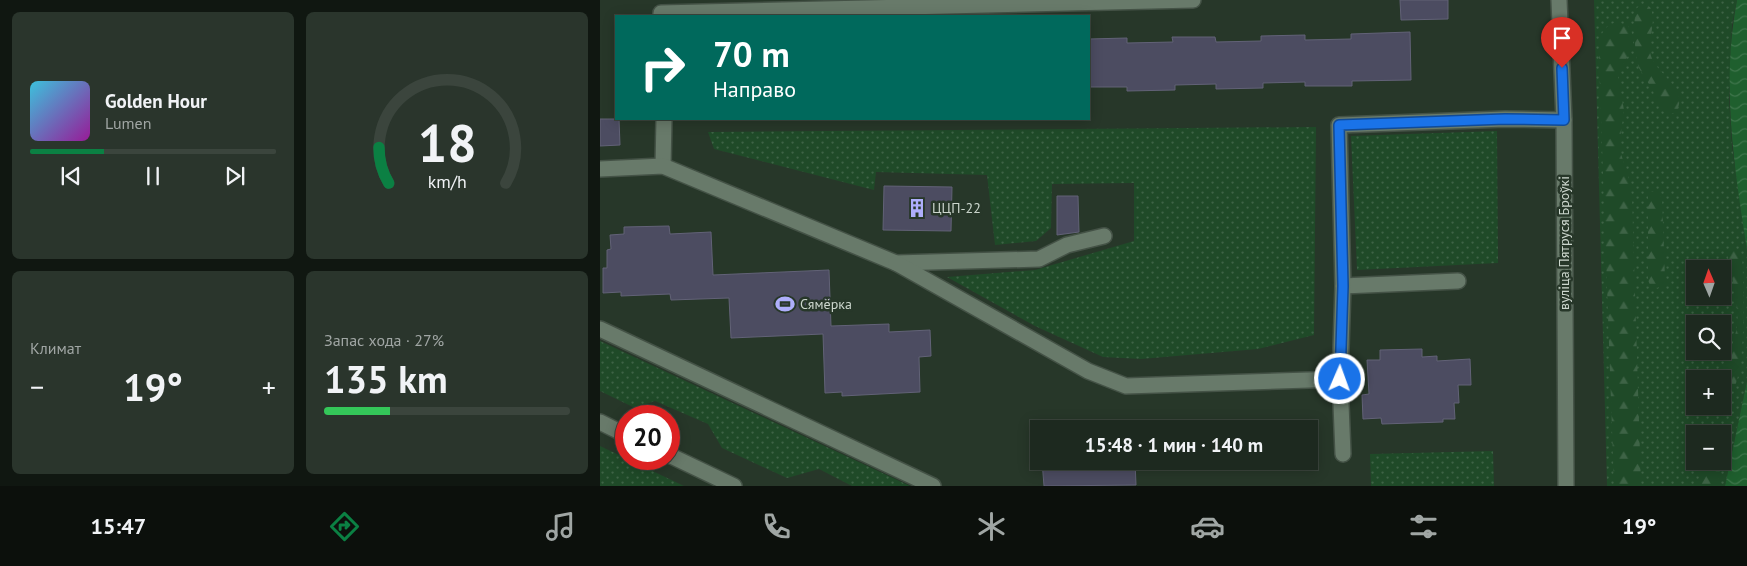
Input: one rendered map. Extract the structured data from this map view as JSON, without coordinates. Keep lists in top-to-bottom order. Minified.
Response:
{"streets":{"street":["вуліца Пятруся Броўкі"]},"places":{"building":["ЦЦП-22"],"sports":["Сямёрка"]},"north":"top","page":{"turn":["70 m","Направо"],"song":["Golden Hour","Lumen"],"map_buttons":["+","−"],"tile":["Климат",["Запас хода · 27%","135 km"]],"heat":["−","19°","+"],"limit":"20","trip":"15:48 · 1 мин · 140 m","tabs":["15:47","19°"],"gauge":["18","km/h"]}}
